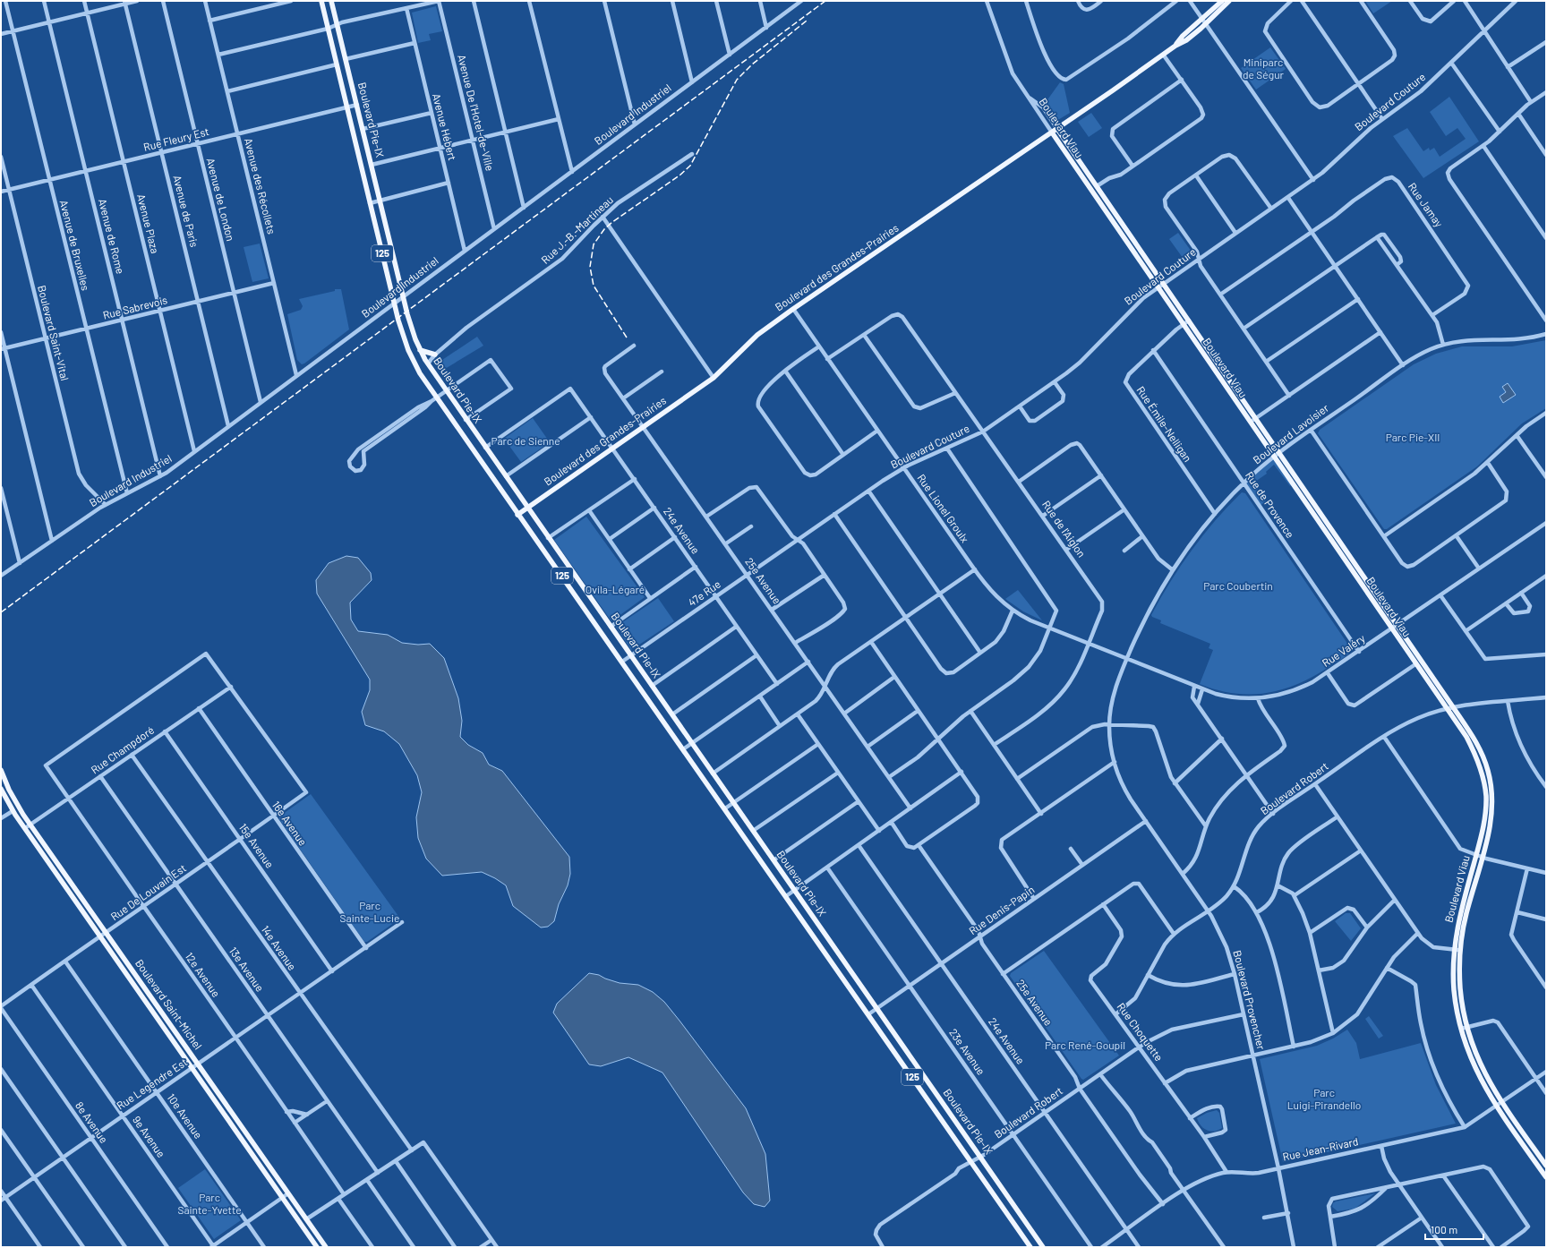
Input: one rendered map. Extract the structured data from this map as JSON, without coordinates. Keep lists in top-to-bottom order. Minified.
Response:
{"streets":{"main road":["Boulevard Pie-IX","Boulevard Viau","125","Boulevard des Grandes-Prairies","Boulevard Saint-Michel"],"street":["Boulevard Couture","Avenue De l'Hotel-de-Ville","Boulevard Industriel","Avenue Hébert","Rue Fleury Est","Avenue des Récollets","Avenue de London","Rue Jamay","Avenue de Paris","Avenue Plaza","Rue J.-B.-Martineau","Avenue de Rome","Avenue de Bruxelles","Rue Sabrevois","Boulevard Saint-Vital","Rue Émile-Nelligan","Boulevard Lavoisier","Rue de Provence","Rue Lionel Groulx","Rue de l'Aiglon","24e Avenue","25e Avenue","47e Rue","Rue Valéry","Rue Champdoré","Boulevard Robert","16e Avenue","15e Avenue","Rue De Louvain Est","Rue Denis-Papin","14e Avenue","13e Avenue","12e Avenue","Boulevard Provencher","Rue Choquette","23e Avenue","Rue Legendre Est","10e Avenue","8e Avenue","9e Avenue","Rue Jean-Rivard"]},"crossings":[["Boulevard Couture","Boulevard Viau"],["Boulevard Couture","Rue Lionel Groulx"],["Boulevard Couture","Rue de l'Aiglon"],["Boulevard Couture","47e Rue"],["Avenue De l'Hotel-de-Ville","Boulevard Industriel"],["Boulevard Industriel","Boulevard Pie-IX"],["Boulevard Industriel","Avenue Hébert"],["Boulevard Industriel","Avenue des Récollets"],["Boulevard Industriel","Avenue de London"],["Boulevard Industriel","Avenue de Paris"],["Boulevard Industriel","Avenue Plaza"],["Boulevard Industriel","Avenue de Rome"],["Boulevard Industriel","Avenue de Bruxelles"],["Boulevard Industriel","Boulevard Saint-Vital"],["Boulevard Pie-IX","Rue Fleury Est"],["Boulevard Pie-IX","Rue J.-B.-Martineau"],["Boulevard Pie-IX","Boulevard des Grandes-Prairies"],["Boulevard Pie-IX","24e Avenue"],["Boulevard Pie-IX","47e Rue"],["Boulevard Pie-IX","Boulevard Robert"],["Boulevard Pie-IX","Rue Denis-Papin"],["Boulevard Viau","Boulevard des Grandes-Prairies"],["Boulevard Viau","Rue Émile-Nelligan"],["Boulevard Viau","Boulevard Lavoisier"],["Boulevard Viau","Rue Valéry"],["Boulevard Viau","Boulevard Robert"],["Boulevard Viau","Rue Jean-Rivard"],["Rue Fleury Est","Avenue des Récollets"],["Rue Fleury Est","Avenue de London"],["Rue Fleury Est","Avenue de Paris"],["Rue Fleury Est","Avenue Plaza"],["Rue Fleury Est","Avenue de Rome"],["Rue Fleury Est","Avenue de Bruxelles"],["Rue Fleury Est","Boulevard Saint-Vital"],["Avenue des Récollets","Rue Sabrevois"],["Avenue de London","Rue Sabrevois"],["Avenue de Paris","Rue Sabrevois"],["Avenue Plaza","Rue Sabrevois"],["Avenue de Rome","Rue Sabrevois"],["Avenue de Bruxelles","Rue Sabrevois"],["Boulevard des Grandes-Prairies","Rue Lionel Groulx"],["Boulevard des Grandes-Prairies","24e Avenue"],["Boulevard des Grandes-Prairies","25e Avenue"],["Rue Sabrevois","Boulevard Saint-Vital"],["Rue Émile-Nelligan","Boulevard Lavoisier"],["Rue Émile-Nelligan","Rue de Provence"],["Boulevard Lavoisier","Rue de Provence"],["Boulevard Lavoisier","Rue Lionel Groulx"],["Boulevard Lavoisier","Rue Valéry"],["Boulevard Lavoisier","Boulevard Provencher"],["Rue de Provence","Rue Valéry"],["Rue Lionel Groulx","Rue de l'Aiglon"],["Rue Lionel Groulx","Rue Valéry"],["Rue Lionel Groulx","Boulevard Provencher"],["24e Avenue","47e Rue"],["24e Avenue","Boulevard Robert"],["24e Avenue","Rue Denis-Papin"],["24e Avenue","Rue Jean-Rivard"],["25e Avenue","47e Rue"],["25e Avenue","Boulevard Robert"],["25e Avenue","Rue Denis-Papin"],["25e Avenue","Rue Jean-Rivard"],["Rue Valéry","Boulevard Provencher"],["Rue Champdoré","16e Avenue"],["Rue Champdoré","15e Avenue"],["Rue Champdoré","Rue De Louvain Est"],["Rue Champdoré","14e Avenue"],["Rue Champdoré","13e Avenue"],["Rue Champdoré","12e Avenue"],["Rue Champdoré","Boulevard Saint-Michel"],["Boulevard Robert","Boulevard Provencher"],["Boulevard Robert","Rue Choquette"],["Boulevard Robert","23e Avenue"],["16e Avenue","Rue De Louvain Est"],["16e Avenue","Rue Legendre Est"],["15e Avenue","Rue De Louvain Est"],["15e Avenue","Rue Legendre Est"],["Rue De Louvain Est","14e Avenue"],["Rue De Louvain Est","13e Avenue"],["Rue De Louvain Est","12e Avenue"],["Rue De Louvain Est","Boulevard Saint-Michel"],["Rue De Louvain Est","10e Avenue"],["Rue De Louvain Est","8e Avenue"],["Rue De Louvain Est","9e Avenue"],["Rue Denis-Papin","Boulevard Provencher"],["Rue Denis-Papin","23e Avenue"],["14e Avenue","Rue Legendre Est"],["13e Avenue","Rue Legendre Est"],["12e Avenue","Rue Legendre Est"],["Boulevard Provencher","Rue Jean-Rivard"],["Boulevard Saint-Michel","Rue Legendre Est"],["Rue Choquette","Rue Jean-Rivard"],["Rue Legendre Est","10e Avenue"],["Rue Legendre Est","8e Avenue"],["Rue Legendre Est","9e Avenue"]],"parks":["Miniparc de Ségur","Parc Pie-XII","Parc de Sienne","Parc Coubertin","Ovila-Légaré","Parc Sainte-Lucie","Parc René-Goupil","Parc Luigi-Pirandello","Parc Sainte-Yvette"],"scale_bar":"100 m"}
